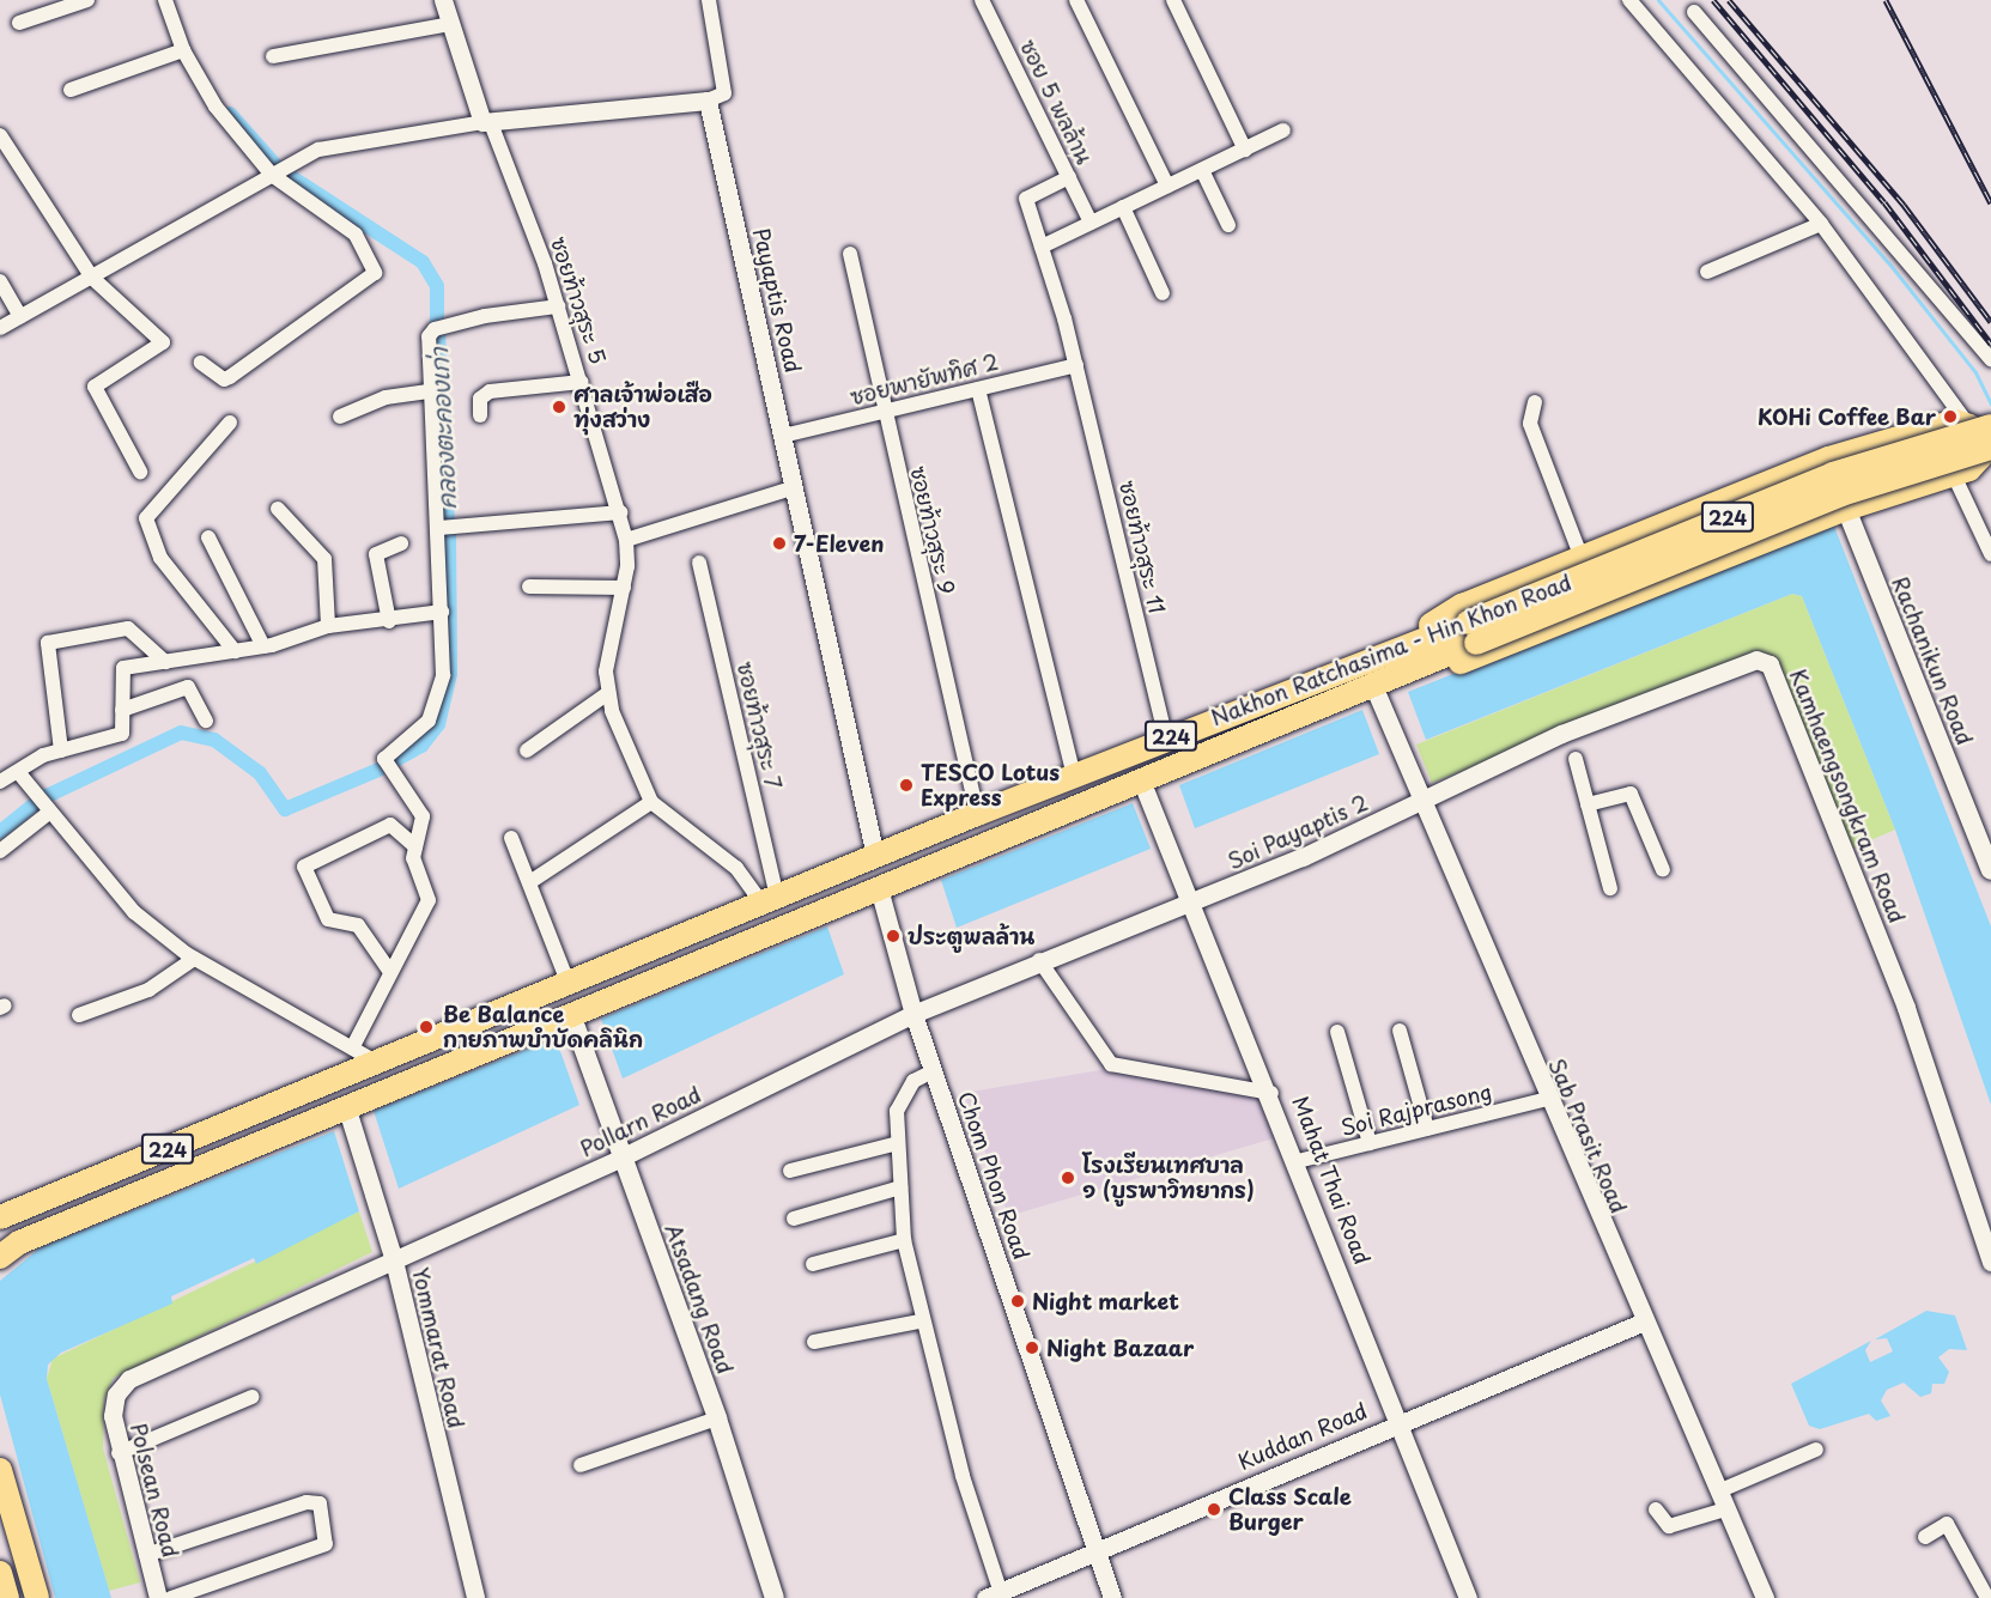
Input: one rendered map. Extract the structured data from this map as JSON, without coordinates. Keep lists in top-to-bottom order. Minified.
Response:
{"streets":{"main road":["224","Nakhon Ratchasima - Hin Khon Road","Rachanikun Road","Atsadang Road"],"street":["ซอย 5 พลล้าน","ซอยท้าวสุระ 5","Payaptis Road","ซอยพายัพทิศ 2","ซอยท้าวสุระ 9","ซอยท้าวสุระ 11","ซอยท้าวสุระ 7","Kamhaengsongkram Road","Soi Payaptis 2","Soi Rajprasong","Pollarn Road","Sab Prasit Road","Chom Phon Road","Mahat Thai Road","Yommarat Road","Kuddan Road","Polsean Road"]},"crossings":[["ซอย 5 พลล้าน","ซอยท้าวสุระ 11"],["Payaptis Road","ซอยพายัพทิศ 2"],["Payaptis Road","Nakhon Ratchasima - Hin Khon Road"],["ซอยพายัพทิศ 2","ซอยท้าวสุระ 9"],["ซอยพายัพทิศ 2","ซอยท้าวสุระ 11"],["ซอยท้าวสุระ 9","Nakhon Ratchasima - Hin Khon Road"],["ซอยท้าวสุระ 11","Nakhon Ratchasima - Hin Khon Road"],["Nakhon Ratchasima - Hin Khon Road","ซอยท้าวสุระ 7"],["Kamhaengsongkram Road","Soi Payaptis 2"],["Kamhaengsongkram Road","Sab Prasit Road"],["Soi Payaptis 2","Pollarn Road"],["Soi Payaptis 2","Sab Prasit Road"],["Soi Payaptis 2","Mahat Thai Road"],["Soi Rajprasong","Sab Prasit Road"],["Soi Rajprasong","Mahat Thai Road"],["Pollarn Road","Chom Phon Road"],["Pollarn Road","Mahat Thai Road"],["Pollarn Road","Atsadang Road"],["Pollarn Road","Yommarat Road"],["Pollarn Road","Polsean Road"],["Sab Prasit Road","Kuddan Road"],["Chom Phon Road","Kuddan Road"],["Mahat Thai Road","Kuddan Road"]],"water":["คลองตะคองเก่า"],"places":["ศาลเจ้าพ่อเสือ ทุ่งสว่าง","KOHi Coffee Bar","7-Eleven","TESCO Lotus Express","ประตูพลล้าน","Be Balance กายภาพบำบัดคลินิก","โรงเรียนเทศบาล ๑ (บูรพาวิทยากร)","Night market","Night Bazaar","Class Scale Burger"]}
